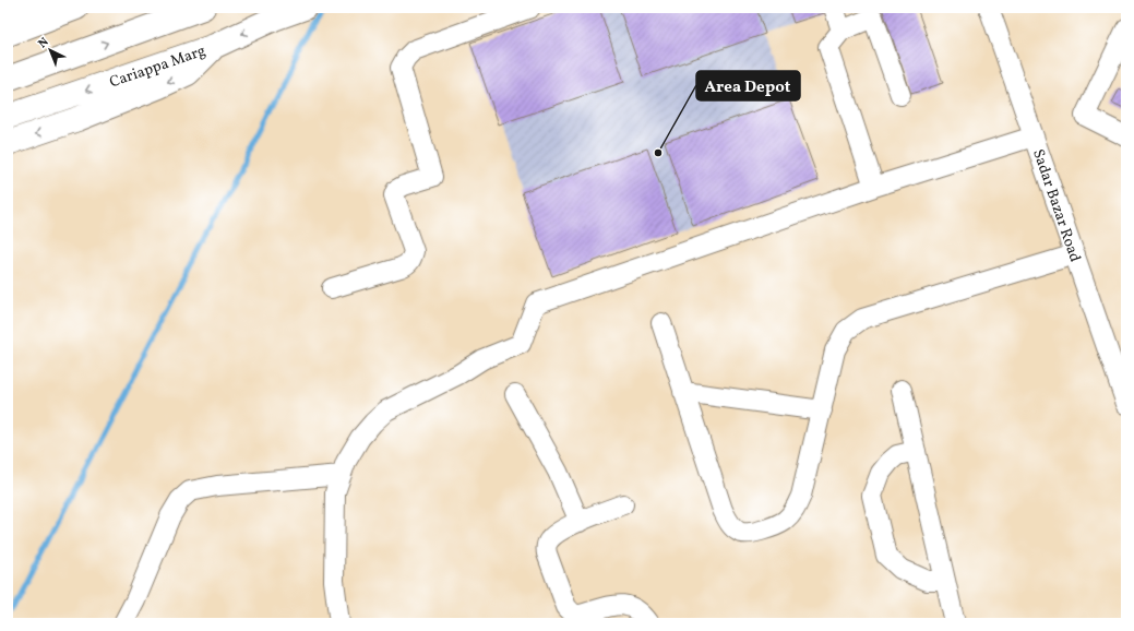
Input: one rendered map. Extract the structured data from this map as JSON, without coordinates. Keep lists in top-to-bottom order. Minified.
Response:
{"streets":{"main road":["Cariappa Marg"],"street":["Sadar Bazar Road"]},"places":["Area Depot"],"north":"top left"}
